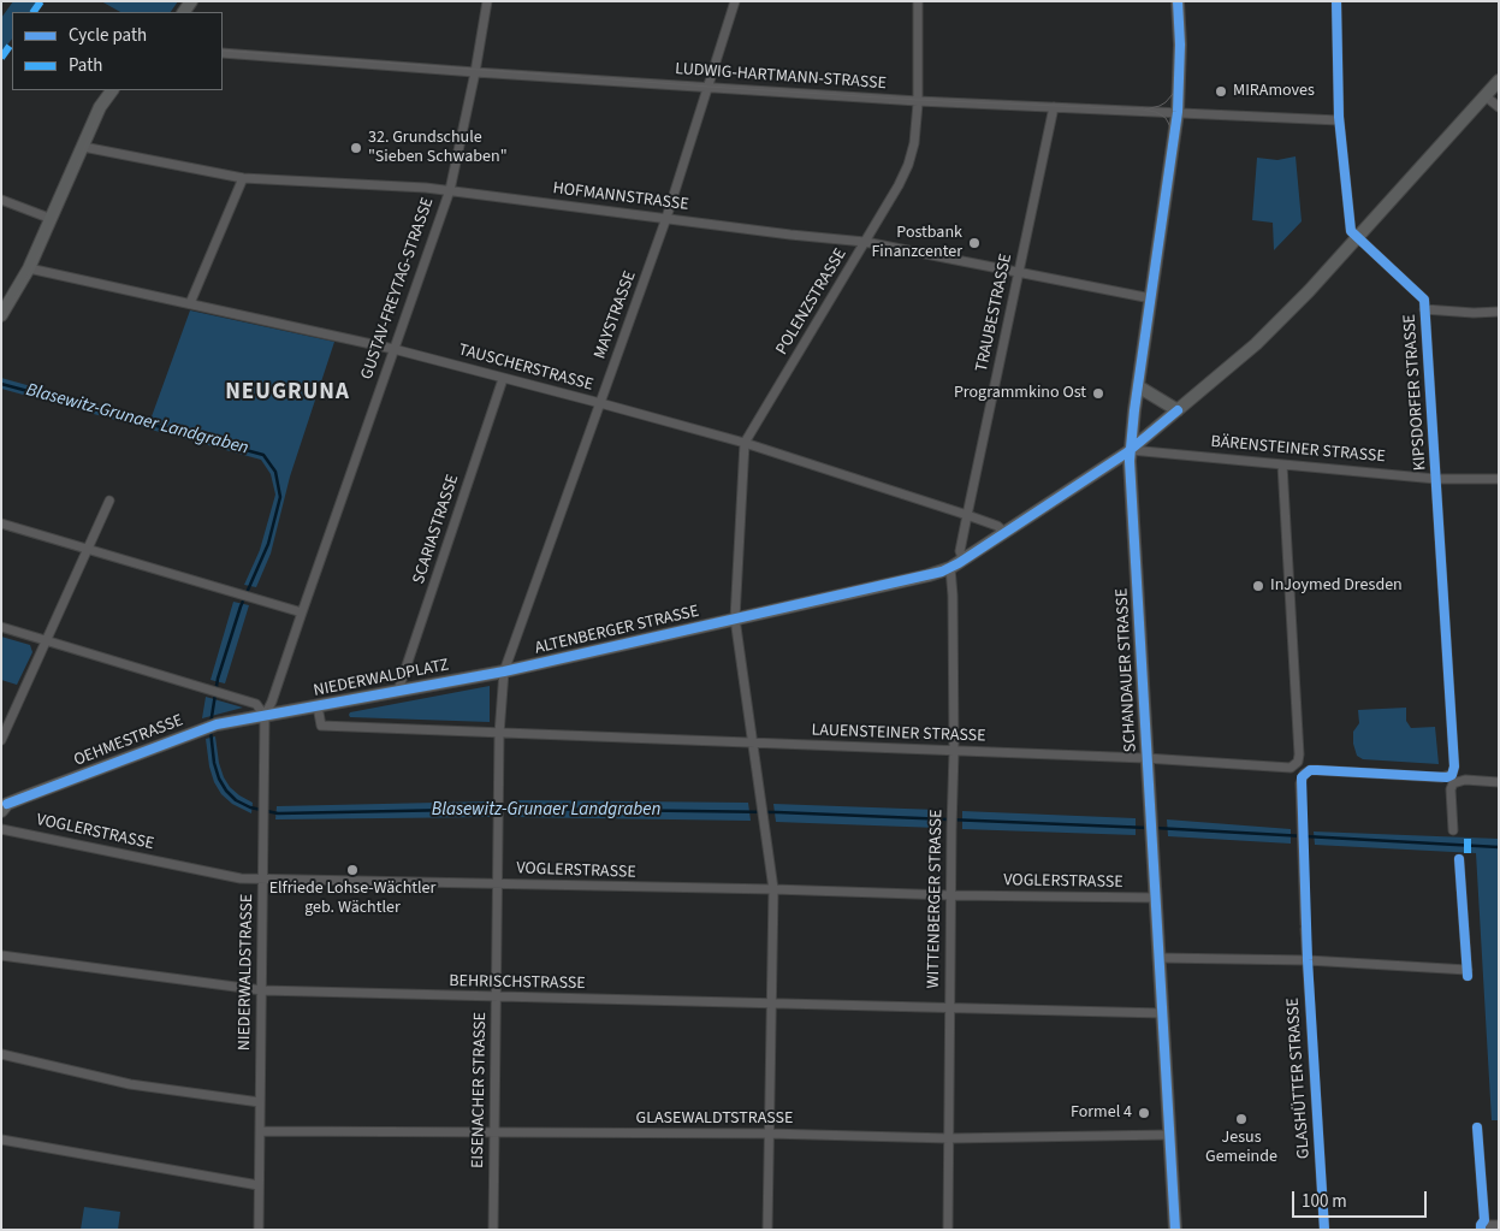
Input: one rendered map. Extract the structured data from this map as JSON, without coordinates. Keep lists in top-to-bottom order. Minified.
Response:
{"streets":{"main road":["ALTENBERGER STRASSE","SCHANDAUER STRASSE","NIEDERWALDPLATZ","OEHMESTRASSE"],"street":["LUDWIG-HARTMANN-STRASSE","HOFMANNSTRASSE","GUSTAV-FREYTAG-STRASSE","POLENZSTRASSE","TRAUBESTRASSE","MAYSTRASSE","TAUSCHERSTRASSE","KIPSDORFER STRASSE","BÄRENSTEINER STRASSE","SCARIASTRASSE","LAUENSTEINER STRASSE","VOGLERSTRASSE","WITTENBERGER STRASSE","NIEDERWALDSTRASSE","BEHRISCHSTRASSE","GLASHÜTTER STRASSE","EISENACHER STRASSE","GLASEWALDTSTRASSE"]},"crossings":[["LUDWIG-HARTMANN-STRASSE","GUSTAV-FREYTAG-STRASSE"],["LUDWIG-HARTMANN-STRASSE","POLENZSTRASSE"],["LUDWIG-HARTMANN-STRASSE","TRAUBESTRASSE"],["LUDWIG-HARTMANN-STRASSE","MAYSTRASSE"],["LUDWIG-HARTMANN-STRASSE","SCHANDAUER STRASSE"],["HOFMANNSTRASSE","GUSTAV-FREYTAG-STRASSE"],["HOFMANNSTRASSE","POLENZSTRASSE"],["HOFMANNSTRASSE","TRAUBESTRASSE"],["HOFMANNSTRASSE","MAYSTRASSE"],["HOFMANNSTRASSE","SCHANDAUER STRASSE"],["GUSTAV-FREYTAG-STRASSE","TAUSCHERSTRASSE"],["GUSTAV-FREYTAG-STRASSE","NIEDERWALDPLATZ"],["GUSTAV-FREYTAG-STRASSE","OEHMESTRASSE"],["GUSTAV-FREYTAG-STRASSE","NIEDERWALDSTRASSE"],["POLENZSTRASSE","TAUSCHERSTRASSE"],["POLENZSTRASSE","ALTENBERGER STRASSE"],["POLENZSTRASSE","LAUENSTEINER STRASSE"],["POLENZSTRASSE","VOGLERSTRASSE"],["POLENZSTRASSE","BEHRISCHSTRASSE"],["POLENZSTRASSE","GLASEWALDTSTRASSE"],["TRAUBESTRASSE","TAUSCHERSTRASSE"],["TRAUBESTRASSE","ALTENBERGER STRASSE"],["MAYSTRASSE","TAUSCHERSTRASSE"],["MAYSTRASSE","ALTENBERGER STRASSE"],["MAYSTRASSE","NIEDERWALDPLATZ"],["TAUSCHERSTRASSE","SCARIASTRASSE"],["TAUSCHERSTRASSE","ALTENBERGER STRASSE"],["KIPSDORFER STRASSE","BÄRENSTEINER STRASSE"],["KIPSDORFER STRASSE","ALTENBERGER STRASSE"],["KIPSDORFER STRASSE","GLASHÜTTER STRASSE"],["BÄRENSTEINER STRASSE","ALTENBERGER STRASSE"],["BÄRENSTEINER STRASSE","SCHANDAUER STRASSE"],["BÄRENSTEINER STRASSE","LAUENSTEINER STRASSE"],["SCARIASTRASSE","NIEDERWALDPLATZ"],["ALTENBERGER STRASSE","SCHANDAUER STRASSE"],["ALTENBERGER STRASSE","NIEDERWALDPLATZ"],["ALTENBERGER STRASSE","WITTENBERGER STRASSE"],["SCHANDAUER STRASSE","LAUENSTEINER STRASSE"],["SCHANDAUER STRASSE","VOGLERSTRASSE"],["SCHANDAUER STRASSE","BEHRISCHSTRASSE"],["SCHANDAUER STRASSE","GLASEWALDTSTRASSE"],["NIEDERWALDPLATZ","LAUENSTEINER STRASSE"],["NIEDERWALDPLATZ","OEHMESTRASSE"],["NIEDERWALDPLATZ","NIEDERWALDSTRASSE"],["NIEDERWALDPLATZ","EISENACHER STRASSE"],["LAUENSTEINER STRASSE","WITTENBERGER STRASSE"],["LAUENSTEINER STRASSE","EISENACHER STRASSE"],["OEHMESTRASSE","NIEDERWALDSTRASSE"],["VOGLERSTRASSE","WITTENBERGER STRASSE"],["VOGLERSTRASSE","NIEDERWALDSTRASSE"],["VOGLERSTRASSE","EISENACHER STRASSE"],["WITTENBERGER STRASSE","BEHRISCHSTRASSE"],["WITTENBERGER STRASSE","GLASEWALDTSTRASSE"],["NIEDERWALDSTRASSE","BEHRISCHSTRASSE"],["NIEDERWALDSTRASSE","GLASEWALDTSTRASSE"],["BEHRISCHSTRASSE","EISENACHER STRASSE"],["EISENACHER STRASSE","GLASEWALDTSTRASSE"]],"districts":["NEUGRUNA"],"water":["Blasewitz‐Grunaer Landgraben"],"places":["MIRAmoves","32. Grundschule \"Sieben Schwaben\"","Postbank Finanzcenter","Programmkino Ost","InJoymed Dresden","Elfriede Lohse-Wächtler geb. Wächtler","Formel 4","Jesus Gemeinde"],"legend":["Cycle path","Path"],"scale_bar":"100 m"}
